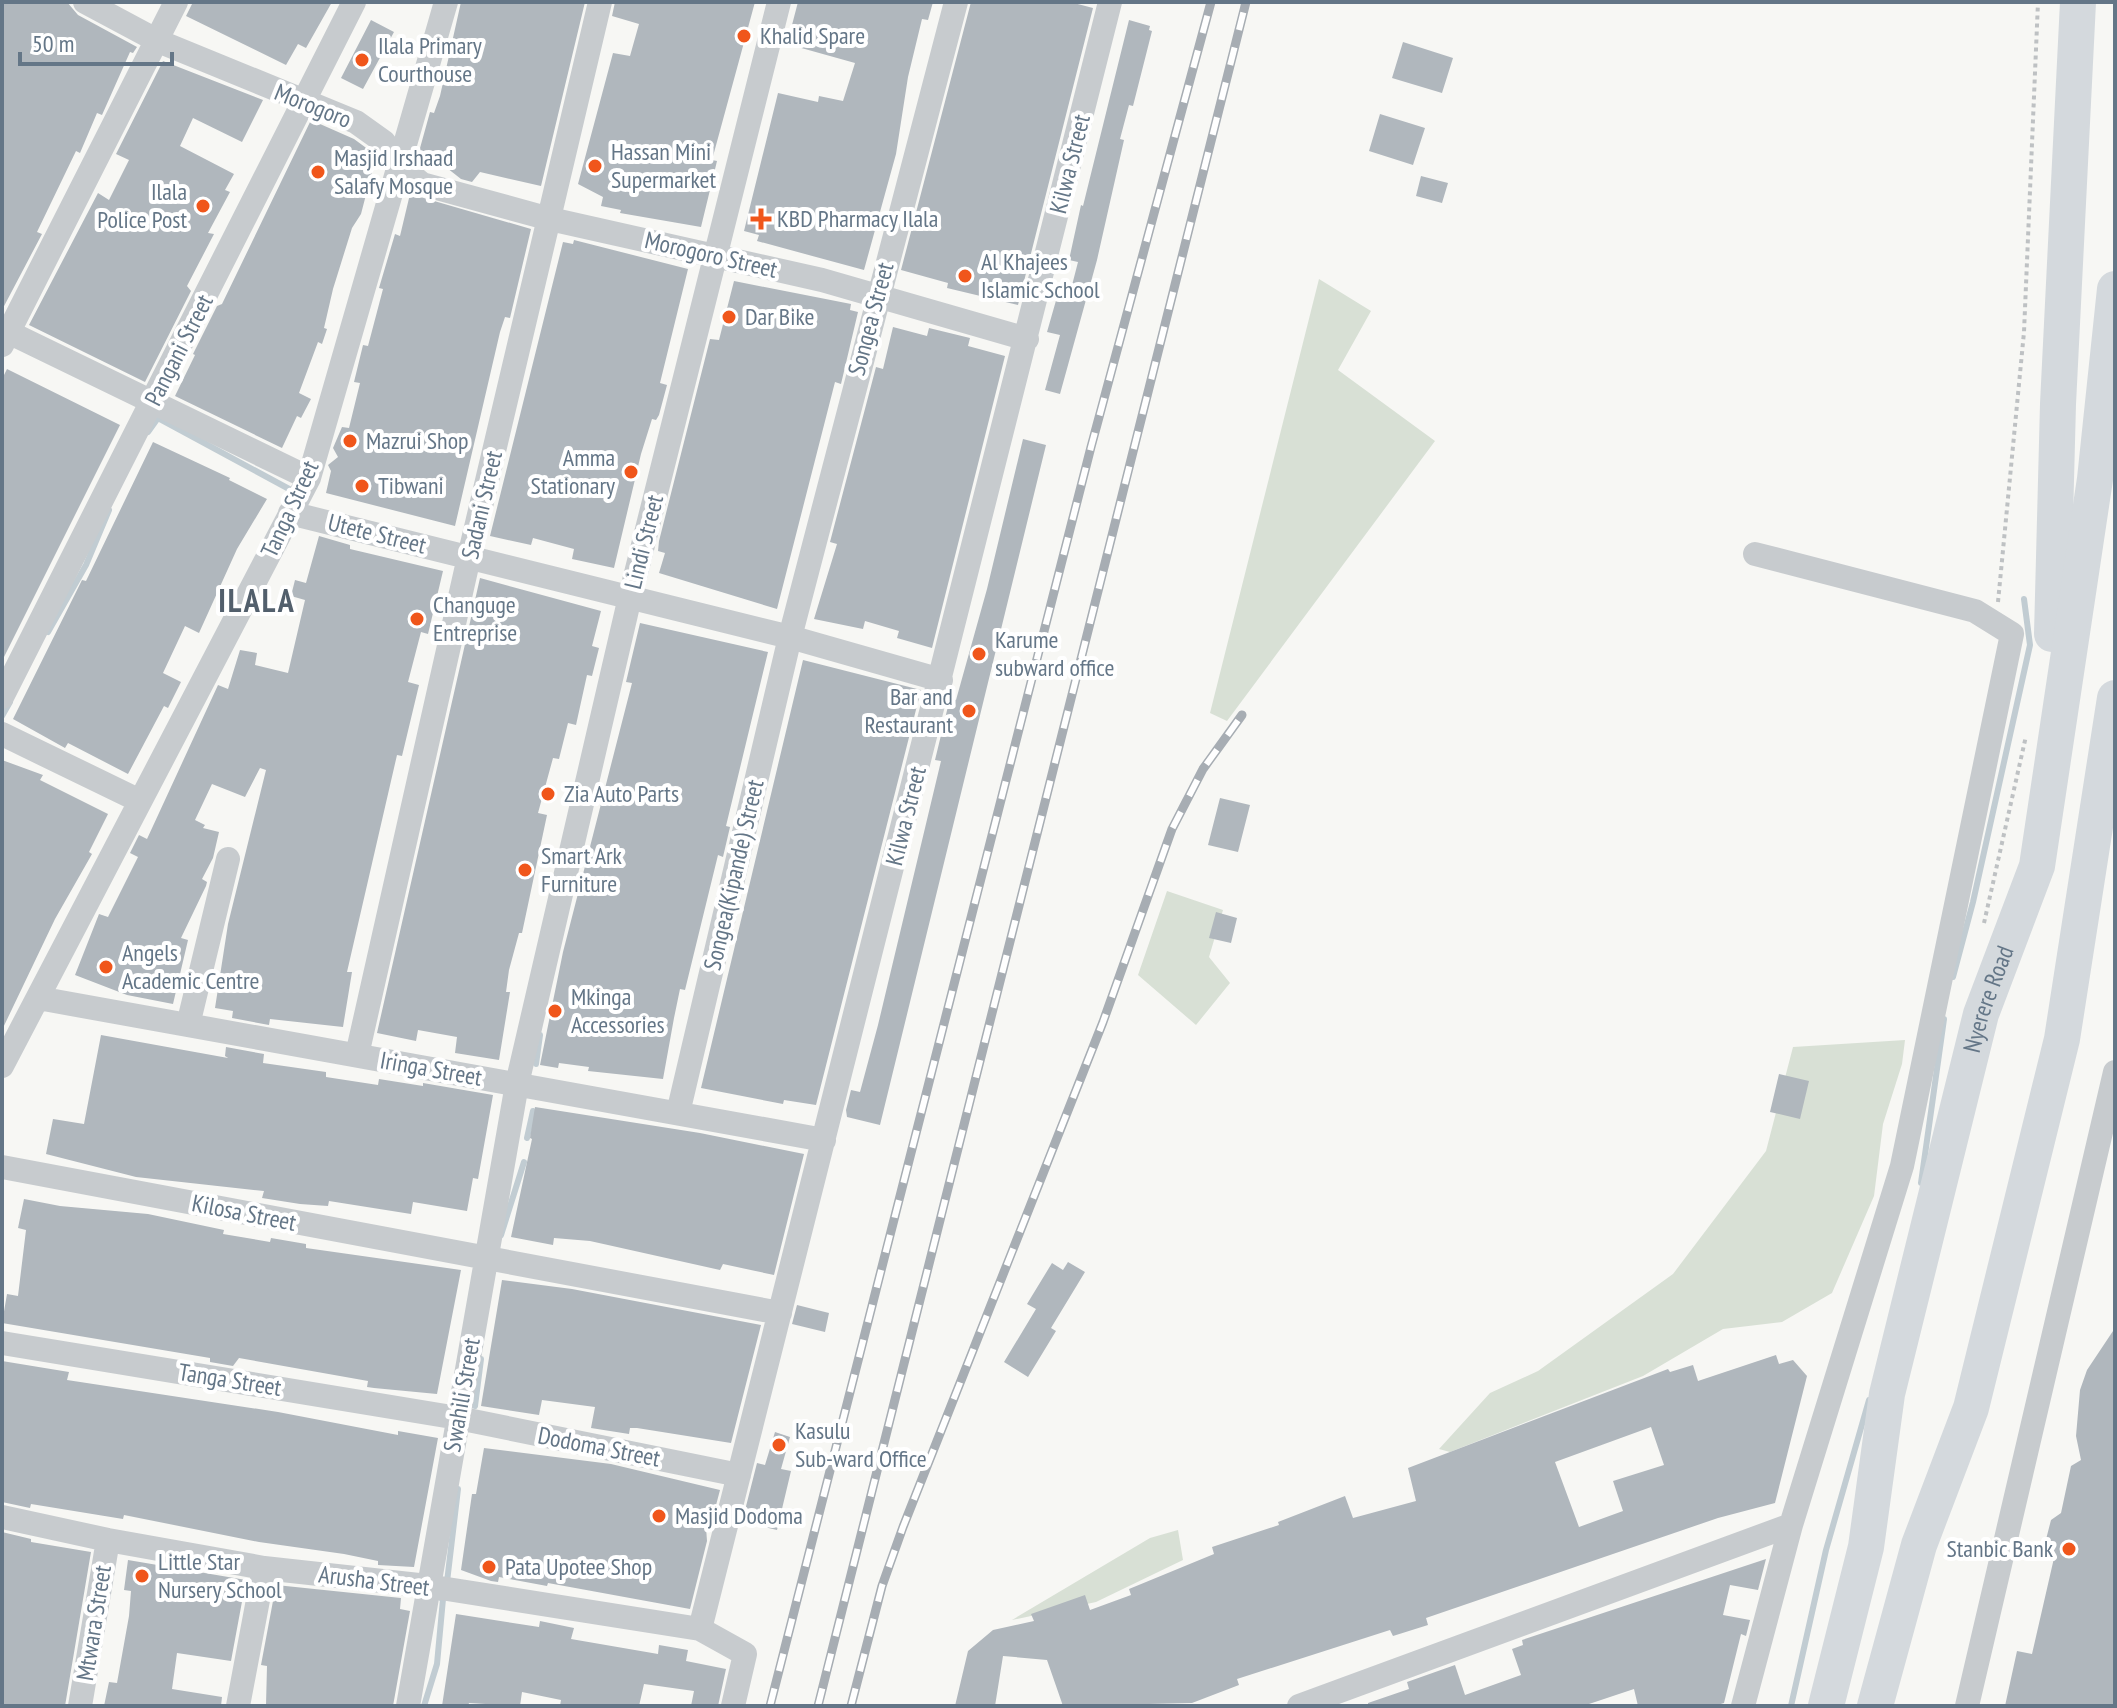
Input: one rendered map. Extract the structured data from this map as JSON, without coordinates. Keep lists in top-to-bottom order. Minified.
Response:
{"streets":{"highway":["Nyerere Road"],"street":["Morogoro","Kilwa Street","Morogoro Street","Songea Street","Pangani Street","Sadani Street","Tanga Street","Utete Street","Lindi Street","Songea(Kipande) Street","Iringa Street","Kilosa Street","Swahili Street","Dodoma Street","Arusha Street","Mtwara Street"]},"crossings":[["Morogoro","Morogoro Street"],["Morogoro","Pangani Street"],["Morogoro","Tanga Street"],["Kilwa Street","Morogoro Street"],["Kilwa Street","Utete Street"],["Kilwa Street","Iringa Street"],["Kilwa Street","Kilosa Street"],["Kilwa Street","Dodoma Street"],["Kilwa Street","Arusha Street"],["Morogoro Street","Songea Street"],["Morogoro Street","Sadani Street"],["Morogoro Street","Tanga Street"],["Morogoro Street","Lindi Street"],["Songea Street","Utete Street"],["Songea Street","Songea(Kipande) Street"],["Sadani Street","Utete Street"],["Sadani Street","Iringa Street"],["Tanga Street","Utete Street"],["Tanga Street","Iringa Street"],["Tanga Street","Swahili Street"],["Tanga Street","Dodoma Street"],["Utete Street","Lindi Street"],["Utete Street","Songea(Kipande) Street"],["Lindi Street","Iringa Street"],["Lindi Street","Swahili Street"],["Songea(Kipande) Street","Iringa Street"],["Iringa Street","Swahili Street"],["Kilosa Street","Swahili Street"],["Swahili Street","Dodoma Street"],["Swahili Street","Arusha Street"],["Arusha Street","Mtwara Street"]],"districts":["ILALA"],"places":{"other":["Khalid Spare","Ilala Primary Courthouse","Hassan Mini Supermarket","Masjid Irshaad Salafy Mosque","Ilala Police Post","Al Khajees Islamic School","Dar Bike","Mazrui Shop","Amma Stationary","Tibwani","Changuge Entreprise","Karume subward office","Bar and Restaurant","Zia Auto Parts","Smart Ark Furniture","Angels Academic Centre","Mkinga Accessories","Kasulu Sub-ward Office","Masjid Dodoma","Stanbic Bank","Pata Upotee Shop","Little Star Nursery School"],"health":["KBD Pharmacy Ilala"]},"scale_bar":"50 m"}
